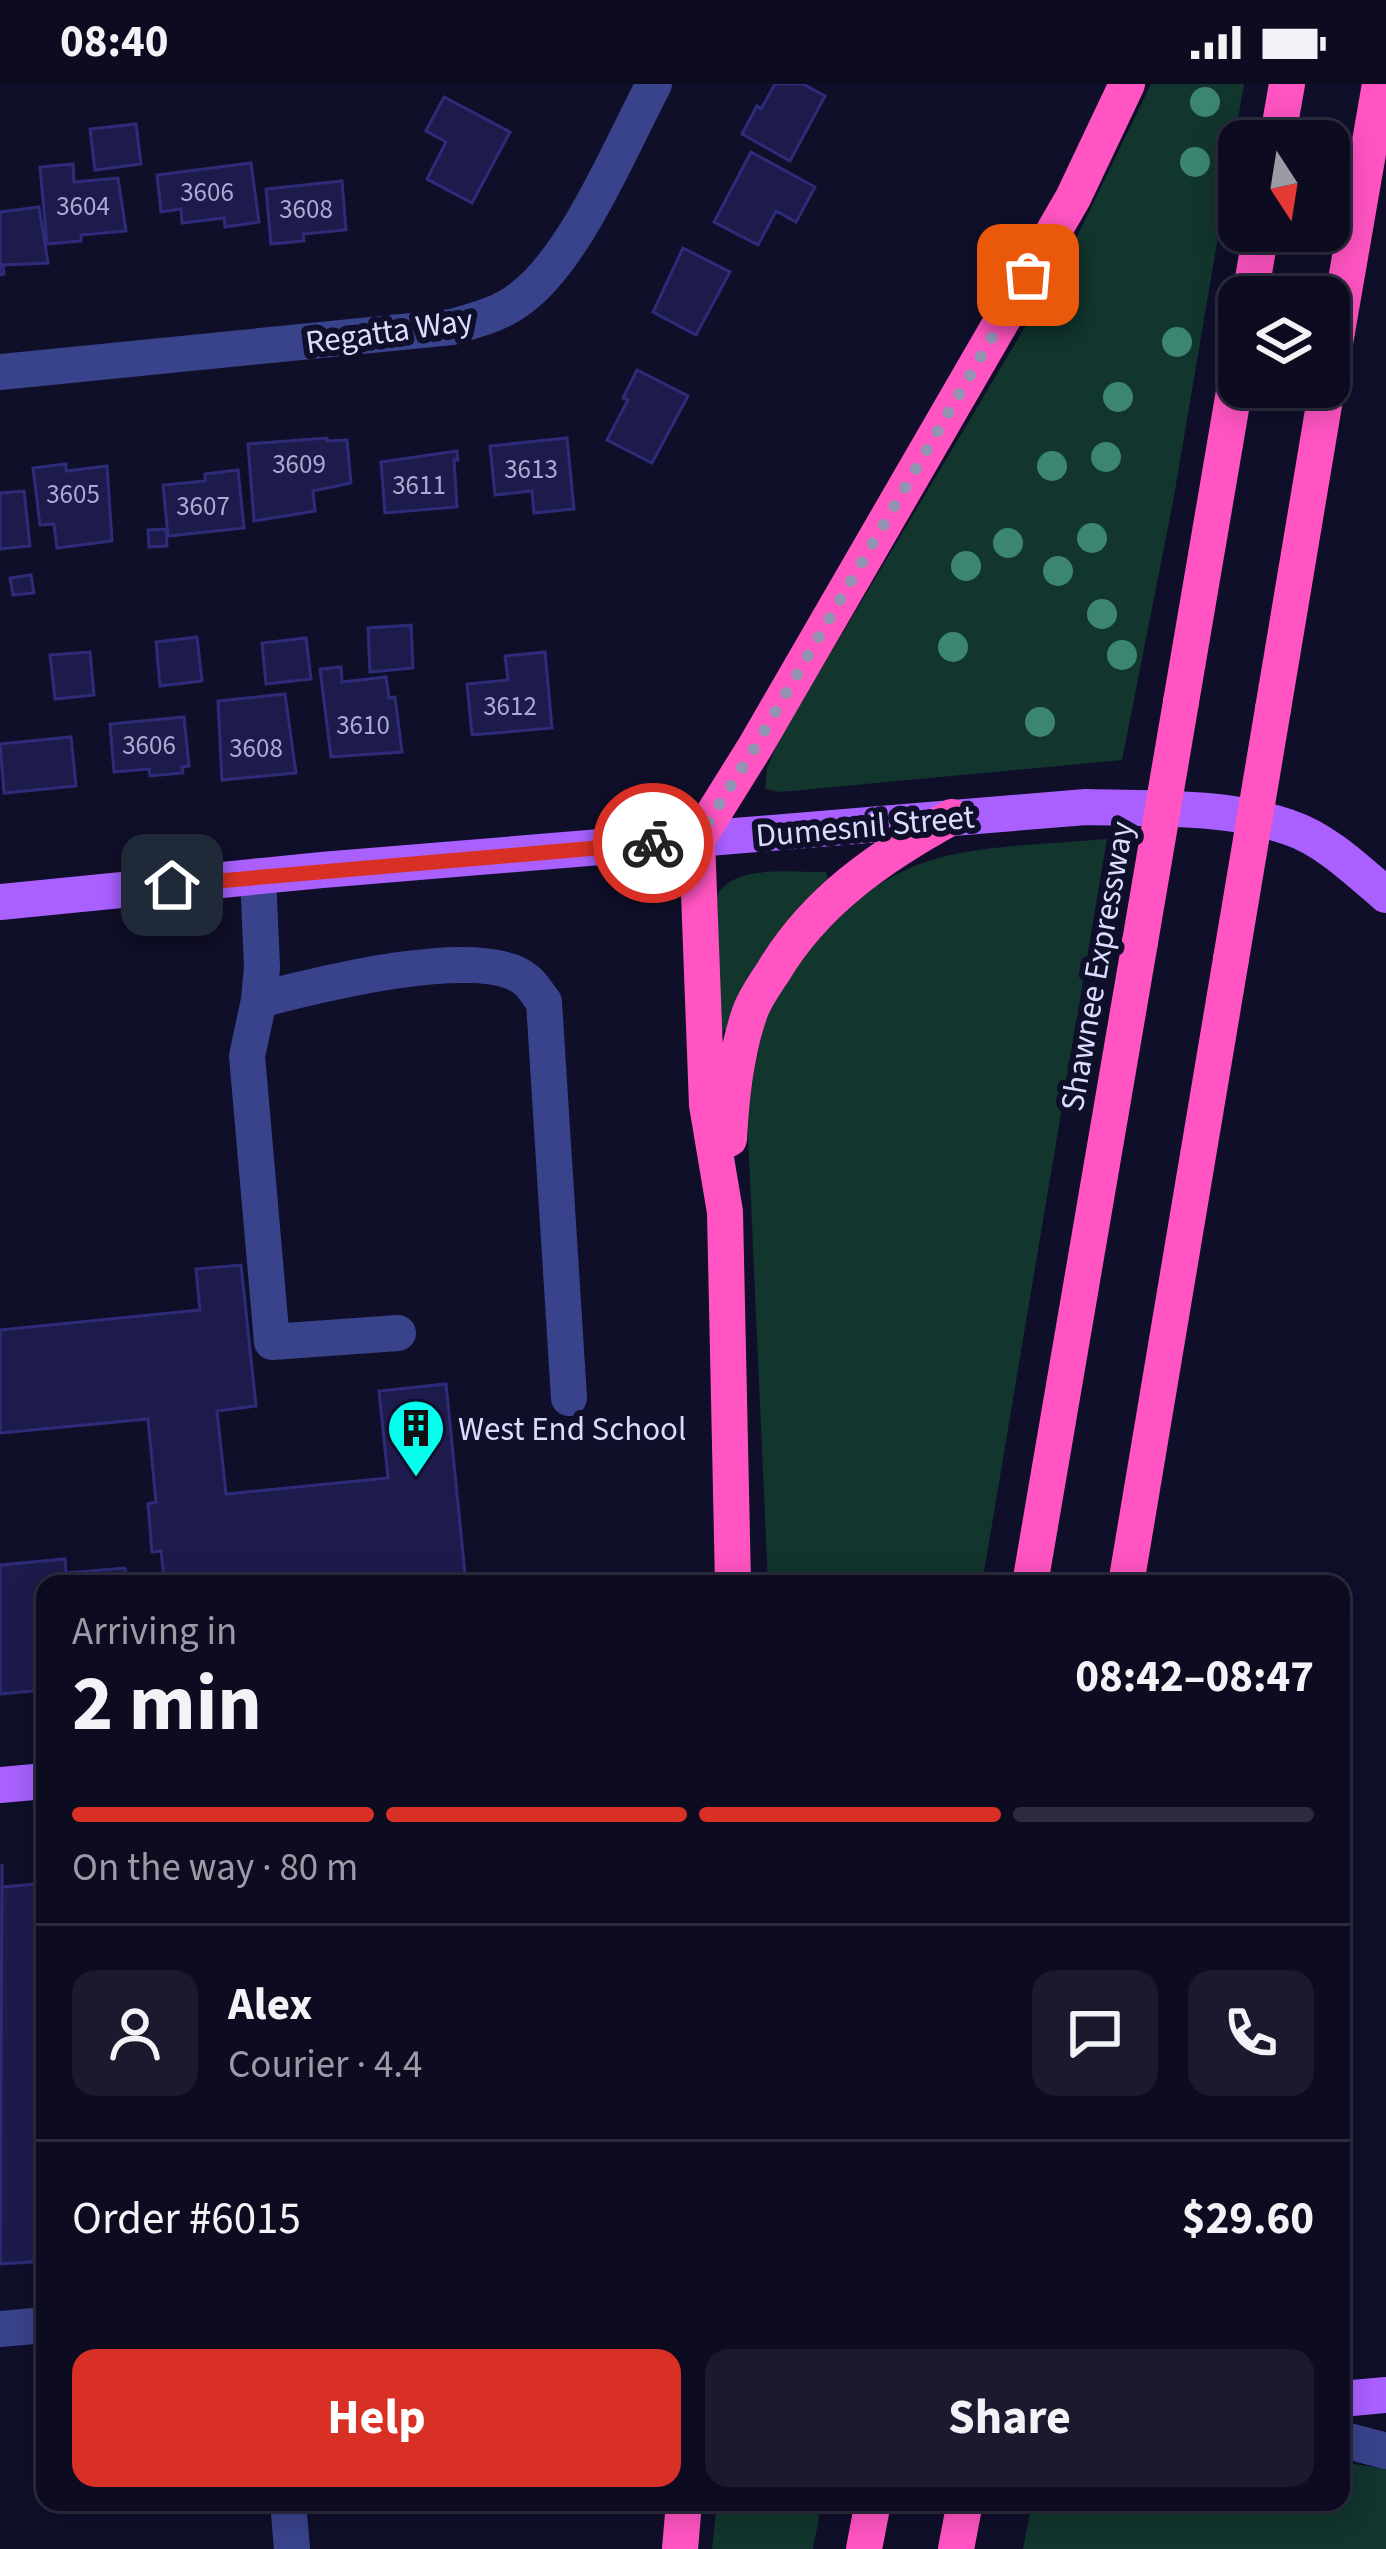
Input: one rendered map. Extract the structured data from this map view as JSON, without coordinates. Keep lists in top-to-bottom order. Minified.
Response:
{"streets":{"highway":["Shawnee Expressway"],"main road":["Dumesnil Street"],"street":["Regatta Way"]},"places":{"building":["West End School"]},"house_numbers":["3606","3604","3608","3609","3613","3611","3605","3607","3612","3610","3606","3608"],"north":"bottom","page":{"status":"08:40","heading":["2 min","Arriving in","08:42–08:47"],"panel":["Alex","Courier · 4.4","Order #6015","$29.60"],"bar":"On the way · 80 m","buttons":["Help","Share"]}}
